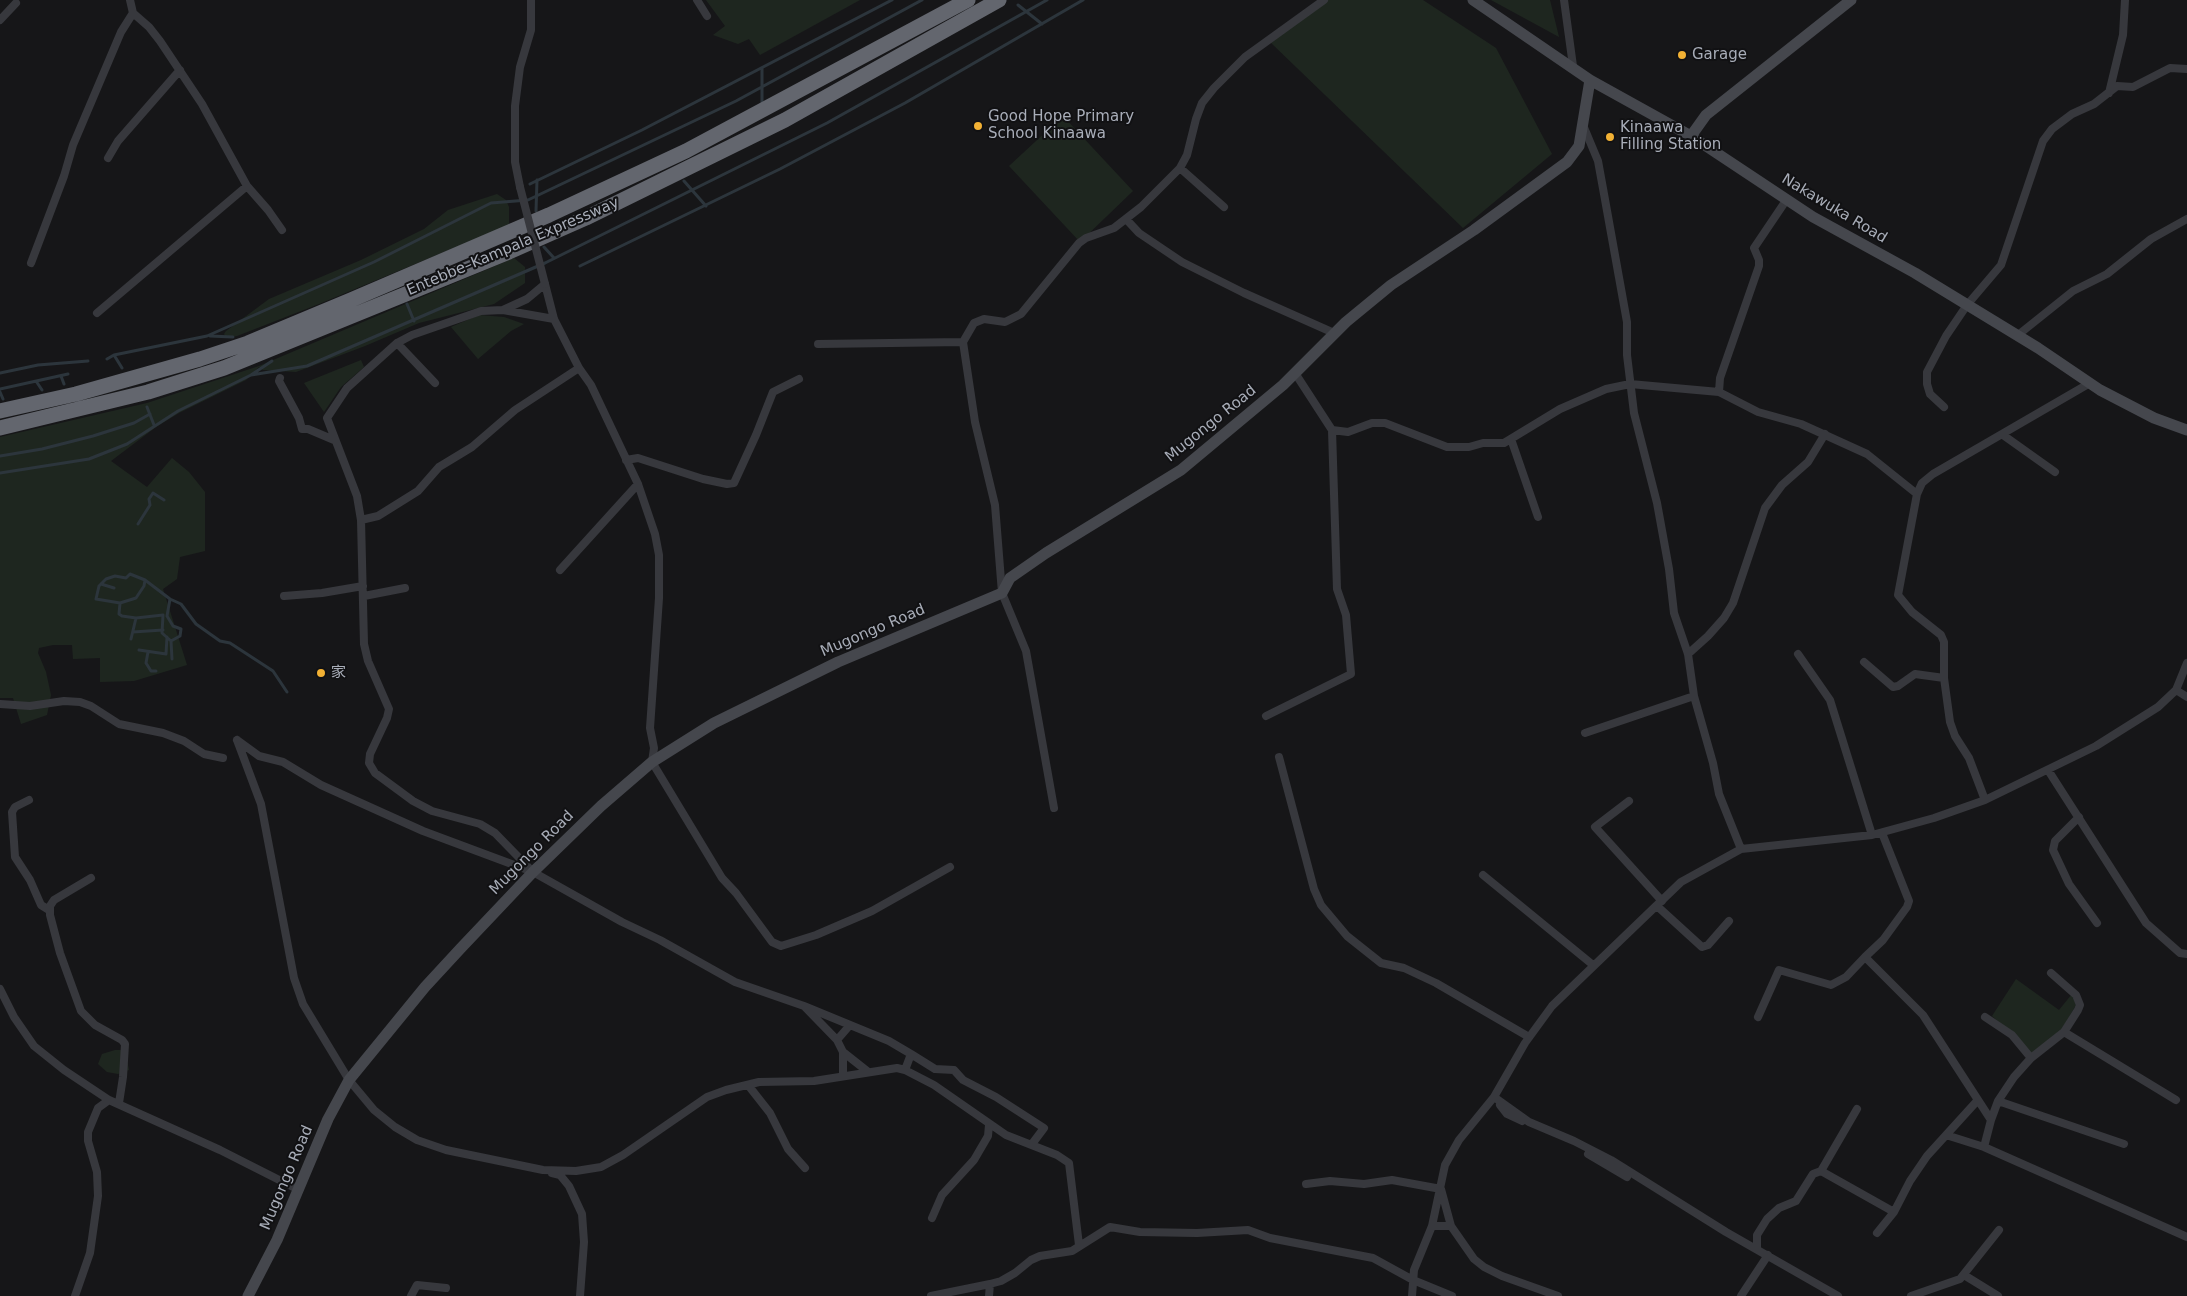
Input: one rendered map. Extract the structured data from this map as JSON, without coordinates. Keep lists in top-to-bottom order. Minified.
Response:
{"streets":{"highway":["Entebbe–Kampala Expressway"],"street":["Nakawuka Road","Mugongo Road"]},"crossings":[["Nakawuka Road","Mugongo Road"]],"places":["Garage","Good Hope Primary School Kinaawa","Kinaawa Filling Station","家"]}
